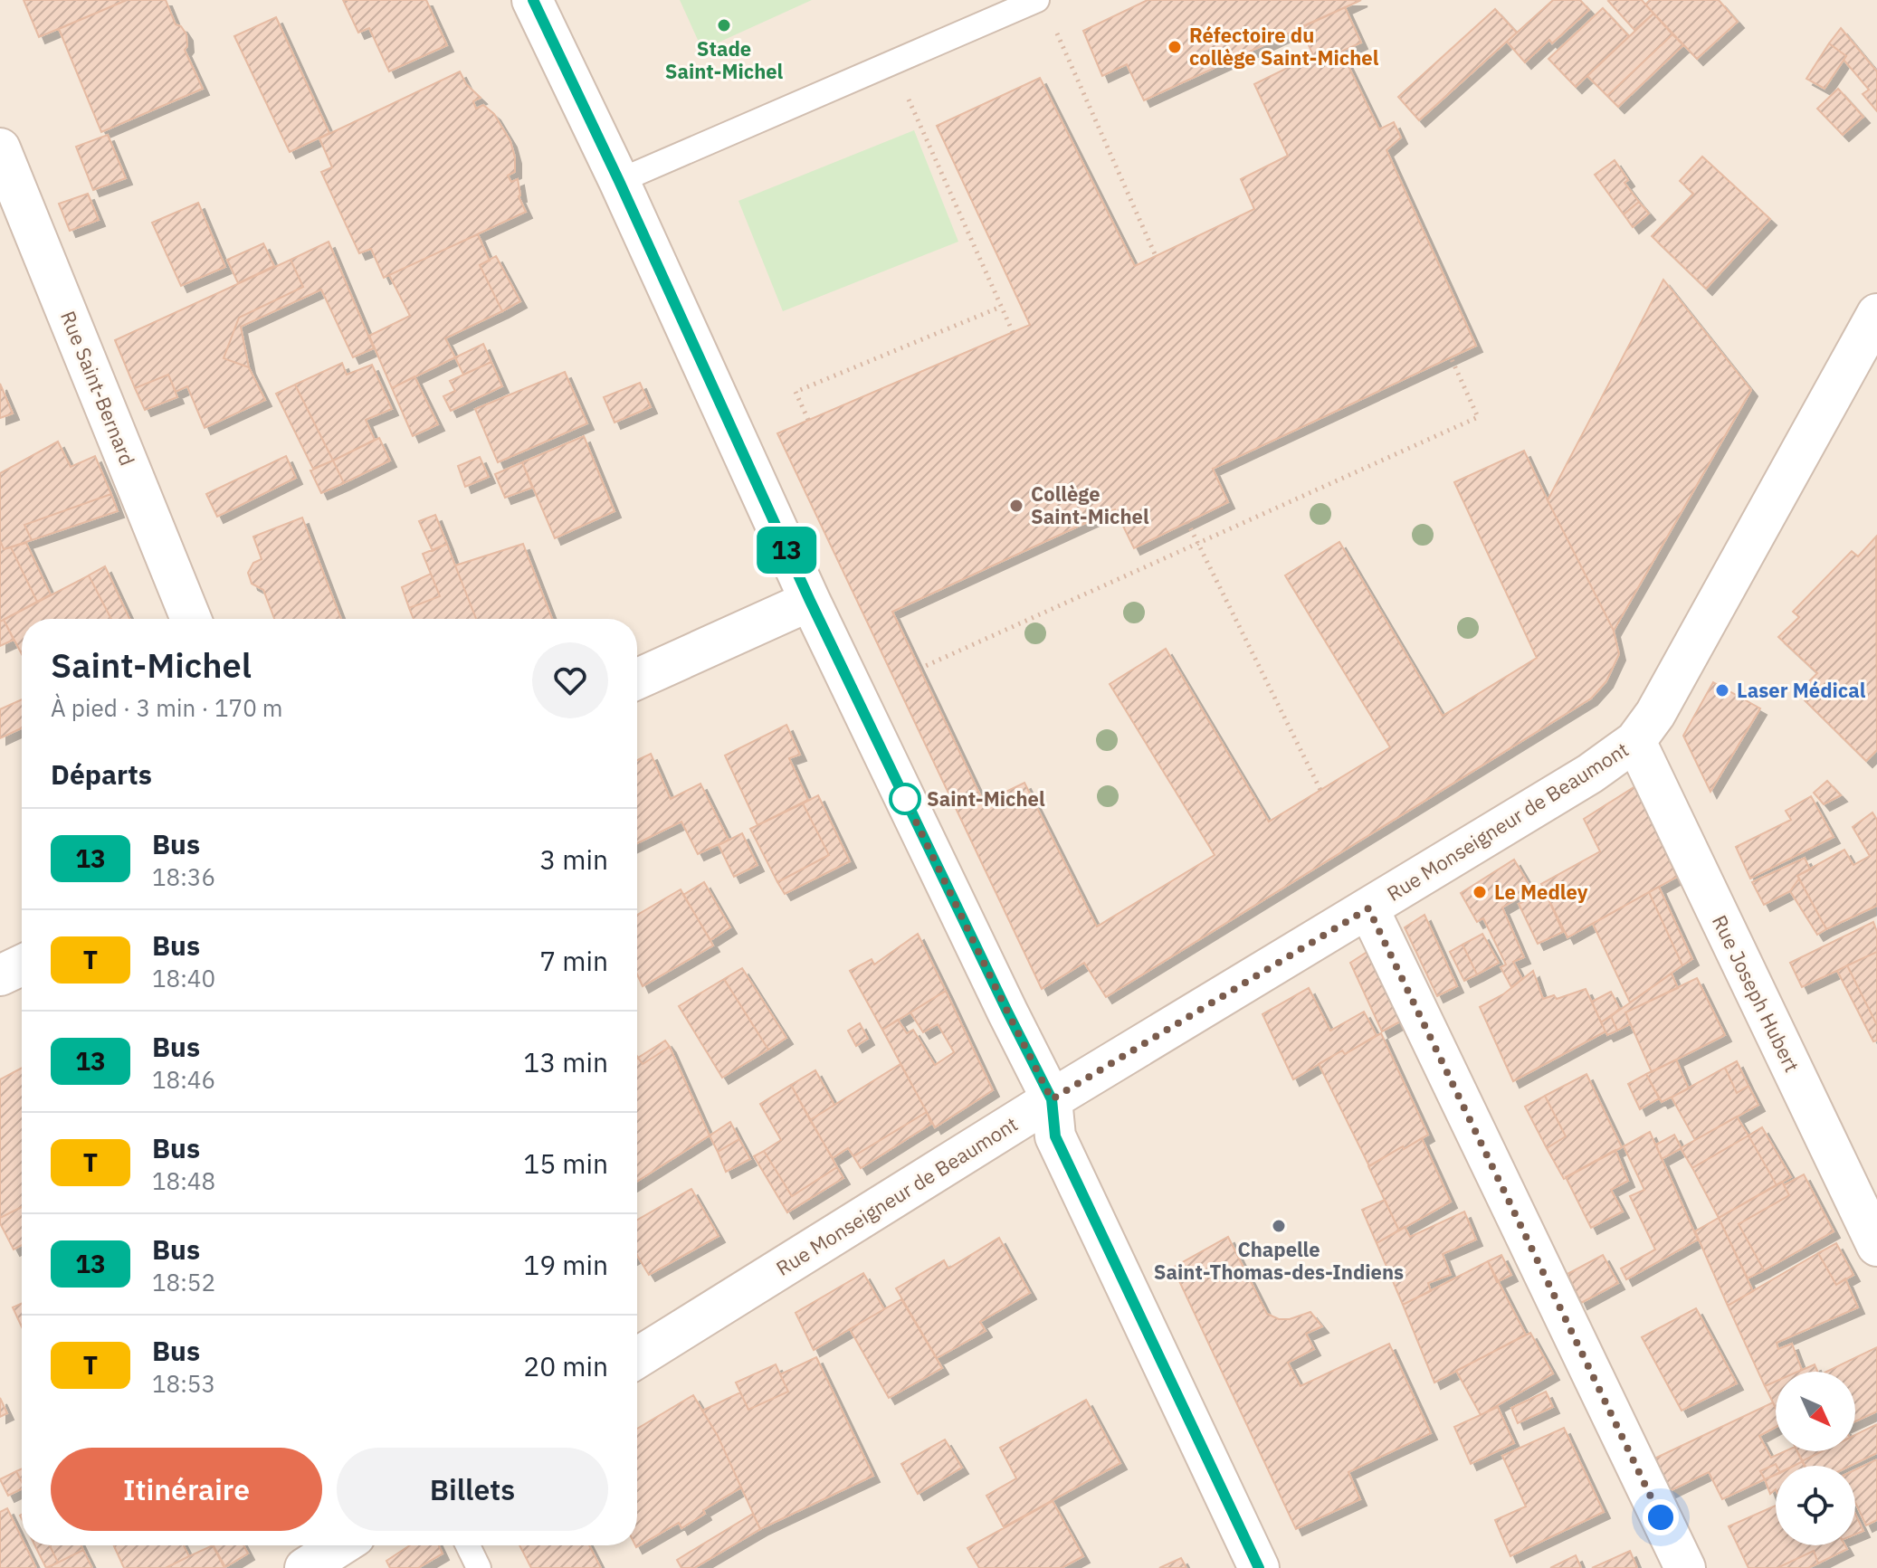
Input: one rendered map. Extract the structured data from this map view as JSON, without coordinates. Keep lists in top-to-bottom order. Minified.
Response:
{"streets":{"street":["Rue Saint-Bernard","Rue Monseigneur de Beaumont","Rue Joseph Hubert"]},"crossings":[["Rue Monseigneur de Beaumont","Rue Joseph Hubert"]],"places":["Stade Saint-Michel","Réfectoire du collège Saint-Michel","Collège Saint-Michel","Laser Médical","Saint-Michel","Le Medley","Chapelle Saint-Thomas-des-Indiens"],"lines":["bus line 13"],"north":"bottom right","page":{"on_map":"13","heading":[["Saint-Michel","À pied · 3 min · 170 m"],"Départs"],"list":[{"mark":"13","name":"Bus","note":"18:36","value":"3 min"},{"mark":"T","name":"Bus","note":"18:40","value":"7 min"},{"mark":"13","name":"Bus","note":"18:46","value":"13 min"},{"mark":"T","name":"Bus","note":"18:48","value":"15 min"},{"mark":"13","name":"Bus","note":"18:52","value":"19 min"},{"mark":"T","name":"Bus","note":"18:53","value":"20 min"}],"buttons":["Itinéraire","Billets"]}}
